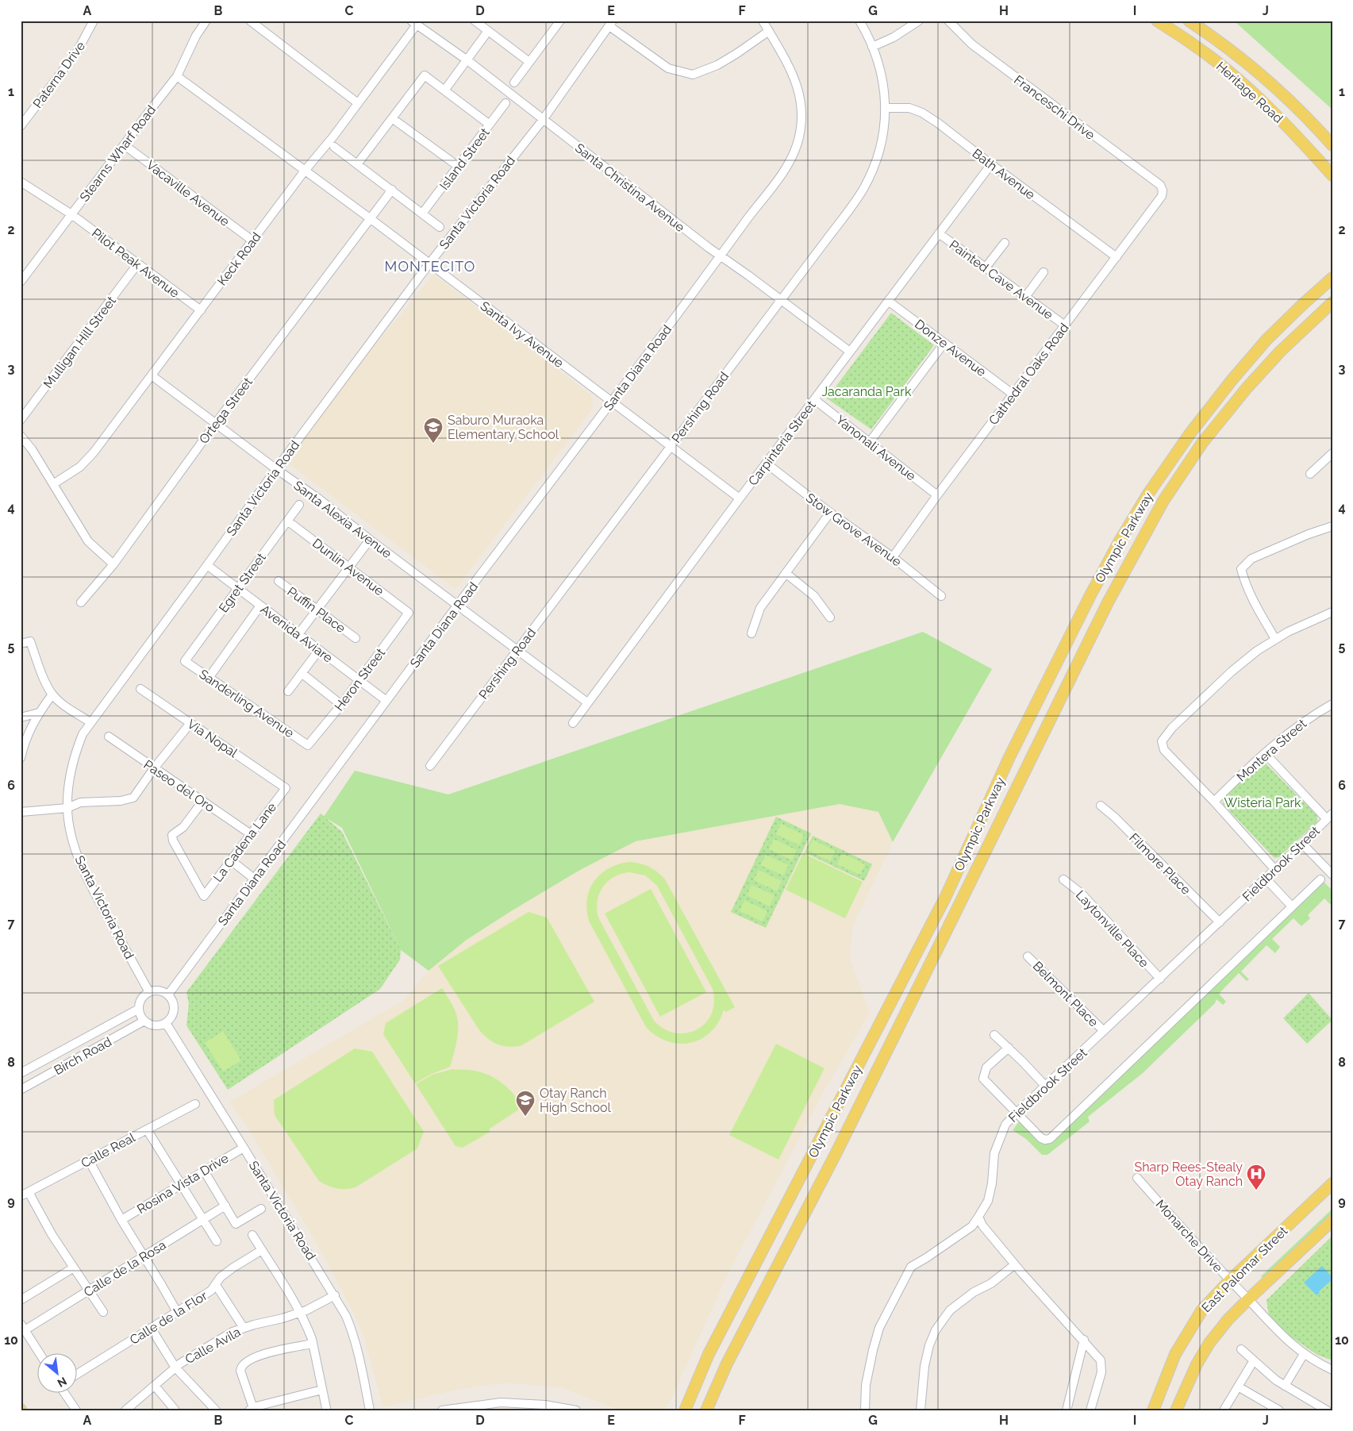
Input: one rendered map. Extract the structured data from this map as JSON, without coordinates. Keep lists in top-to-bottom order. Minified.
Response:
{"streets":{"main road":["Heritage Road","Olympic Parkway","East Palomar Street"],"street":["Paterna Drive","Franceschi Drive","Stearns Wharf Road","Island Street","Bath Avenue","Santa Christina Avenue","Vacaville Avenue","Santa Victoria Road","Keck Road","Pilot Peak Avenue","Painted Cave Avenue","Santa Ivy Avenue","Mulligan Hill Street","Donze Avenue","Santa Diana Road","Cathedral Oaks Road","Pershing Road","Ortega Street","Carpinteria Street","Yanonali Avenue","Santa Alexia Avenue","Stow Grove Avenue","Dunlin Avenue","Egret Street","Puffin Place","Avenida Aviare","Heron Street","Sanderling Avenue","Via Nopal","Montera Street","Paseo del Oro","La Cadena Lane","Filmore Place","Fieldbrook Street","Laytonville Place","Belmont Place","Birch Road","Calle Real","Rosina Vista Drive","Monarche Drive","Calle de la Rosa","Calle de la Flor","Calle Avila"]},"crossings":[["Franceschi Drive","Cathedral Oaks Road"],["Stearns Wharf Road","Vacaville Avenue"],["Stearns Wharf Road","Pilot Peak Avenue"],["Stearns Wharf Road","Santa Ivy Avenue"],["Bath Avenue","Cathedral Oaks Road"],["Bath Avenue","Pershing Road"],["Bath Avenue","Carpinteria Street"],["Santa Christina Avenue","Santa Victoria Road"],["Santa Christina Avenue","Keck Road"],["Santa Christina Avenue","Santa Diana Road"],["Santa Christina Avenue","Pershing Road"],["Santa Christina Avenue","Carpinteria Street"],["Vacaville Avenue","Keck Road"],["Santa Victoria Road","Santa Ivy Avenue"],["Santa Victoria Road","Santa Diana Road"],["Santa Victoria Road","Santa Alexia Avenue"],["Santa Victoria Road","Avenida Aviare"],["Santa Victoria Road","Birch Road"],["Santa Victoria Road","Rosina Vista Drive"],["Santa Victoria Road","Calle Avila"],["Keck Road","Pilot Peak Avenue"],["Keck Road","Santa Ivy Avenue"],["Keck Road","Santa Alexia Avenue"],["Pilot Peak Avenue","Mulligan Hill Street"],["Painted Cave Avenue","Cathedral Oaks Road"],["Painted Cave Avenue","Carpinteria Street"],["Santa Ivy Avenue","Santa Diana Road"],["Santa Ivy Avenue","Pershing Road"],["Santa Ivy Avenue","Ortega Street"],["Santa Ivy Avenue","Carpinteria Street"],["Donze Avenue","Cathedral Oaks Road"],["Donze Avenue","Carpinteria Street"],["Santa Diana Road","Santa Alexia Avenue"],["Santa Diana Road","Avenida Aviare"],["Santa Diana Road","Birch Road"],["Cathedral Oaks Road","Yanonali Avenue"],["Cathedral Oaks Road","Stow Grove Avenue"],["Ortega Street","Santa Alexia Avenue"],["Carpinteria Street","Yanonali Avenue"],["Carpinteria Street","Stow Grove Avenue"],["Dunlin Avenue","Egret Street"],["Dunlin Avenue","Heron Street"],["Egret Street","Avenida Aviare"],["Egret Street","Sanderling Avenue"],["Avenida Aviare","Heron Street"],["Heron Street","Sanderling Avenue"],["Via Nopal","La Cadena Lane"],["Paseo del Oro","La Cadena Lane"],["Filmore Place","Fieldbrook Street"],["Fieldbrook Street","Laytonville Place"],["Fieldbrook Street","Belmont Place"],["Monarche Drive","East Palomar Street"]],"districts":["MONTECITO"],"parks":["Jacaranda Park","Wisteria Park"],"places":{"school or university":["Saburo Muraoka Elementary School","Otay Ranch High School"],"hospital":["Sharp Rees-Stealy Otay Ranch"]},"north":"bottom right","grid":{"columns":["A","B","C","D","E","F","G","H","I","J"],"rows":["1","2","3","4","5","6","7","8","9","10"]}}
